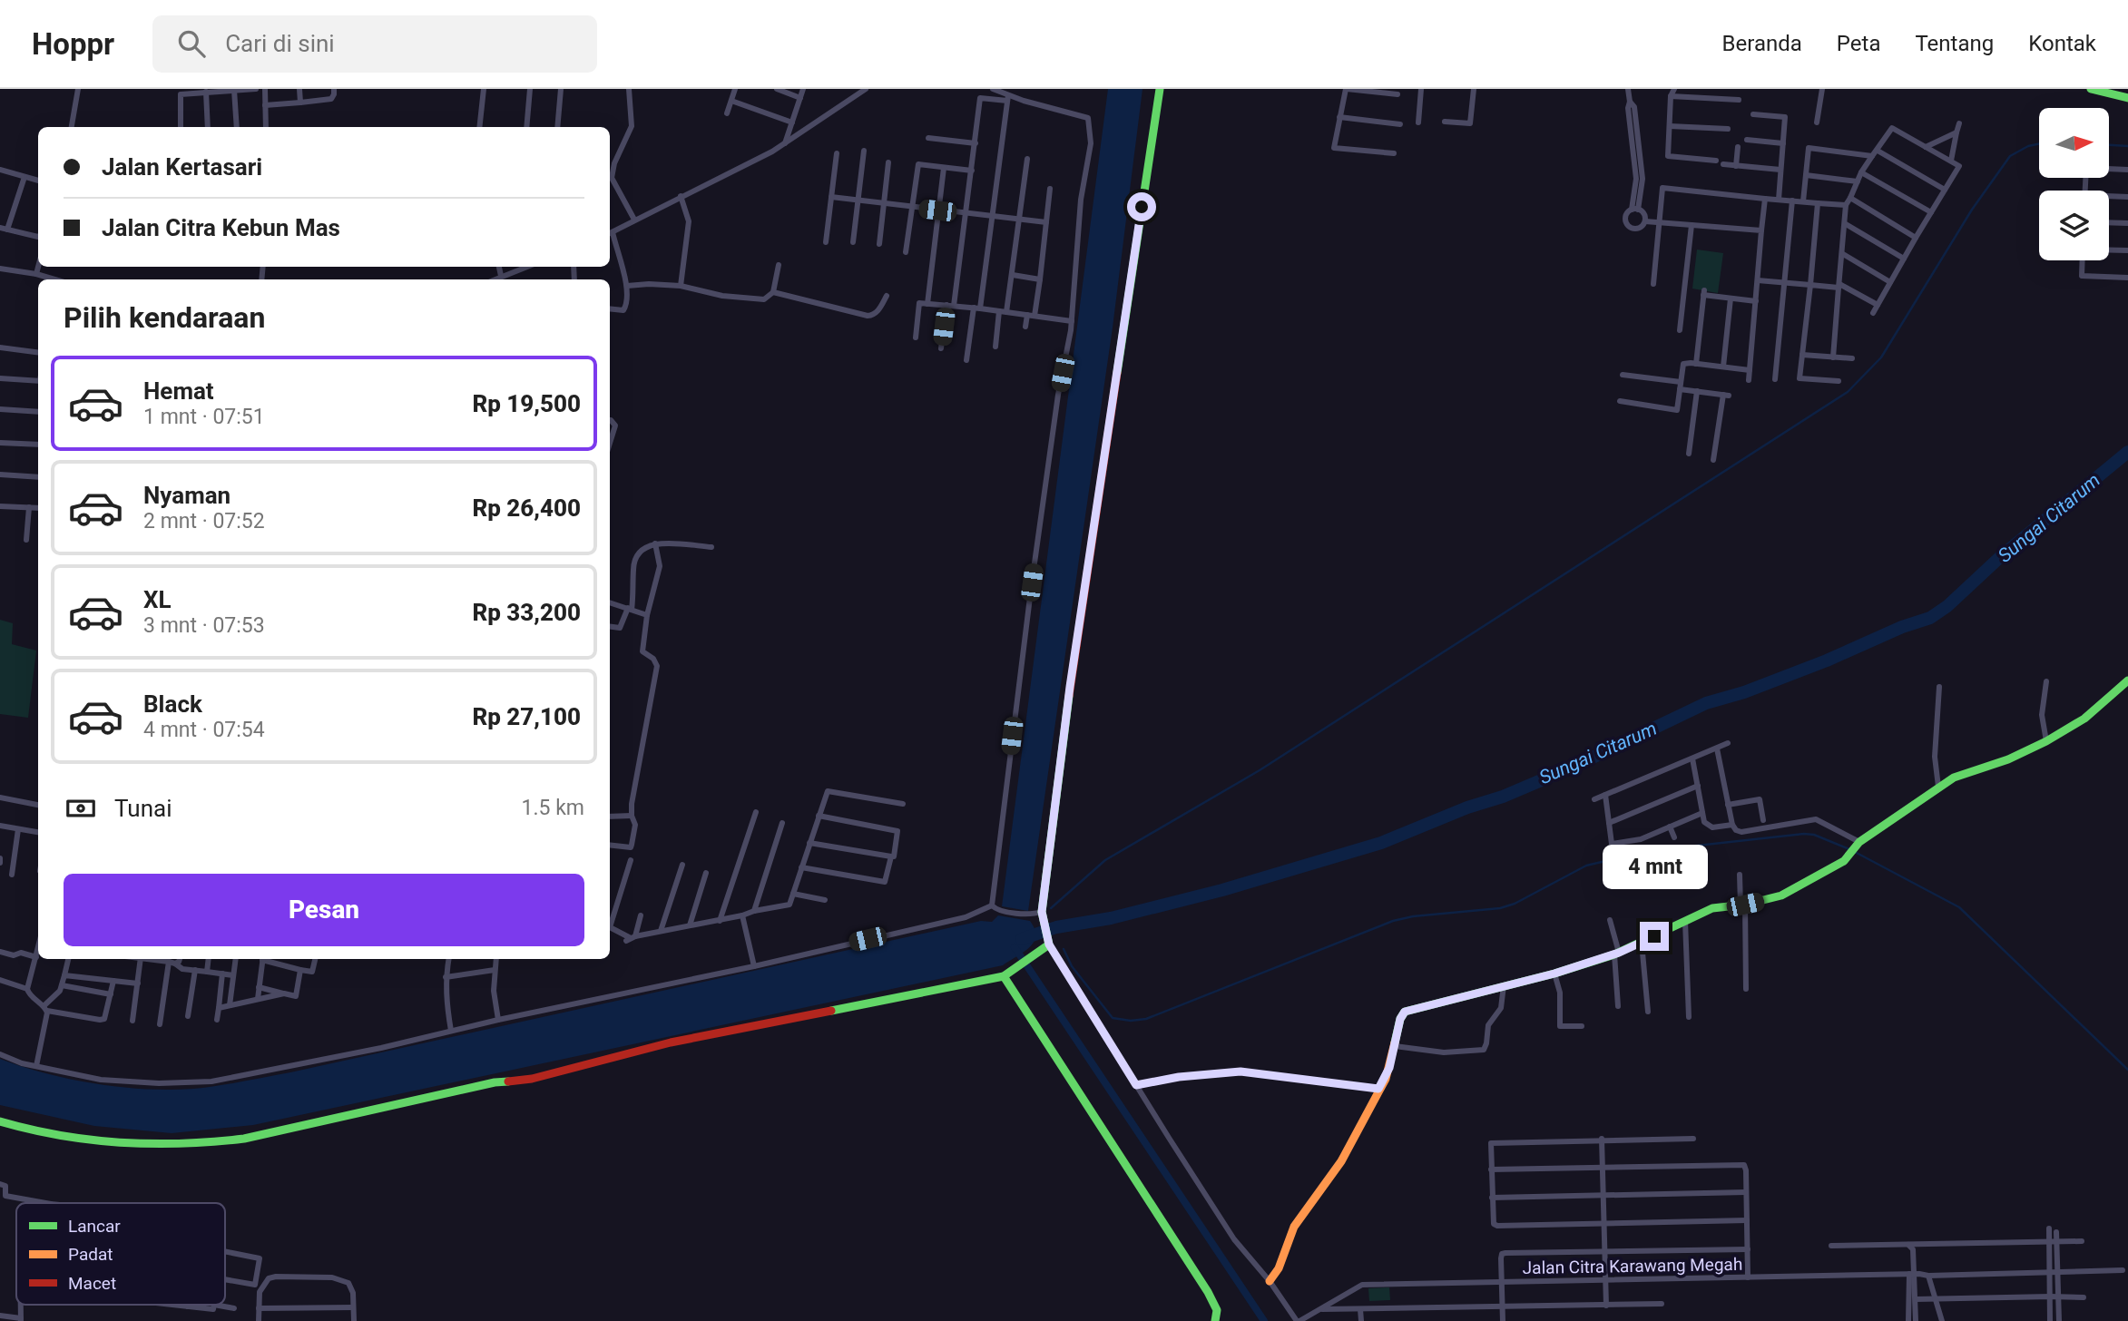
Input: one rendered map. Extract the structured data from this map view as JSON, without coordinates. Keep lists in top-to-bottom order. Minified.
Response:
{"streets":{"street":["Jalan Citra Karawang Megah"]},"water":["Sungai Citarum"],"legend":["Lancar","Padat","Macet"],"north":"right","page":{"header":"Hoppr","search":"Cari di sini","nav":["Beranda","Peta","Tentang","Kontak"],"banner":["Jalan Kertasari","Jalan Citra Kebun Mas"],"heading":"Pilih kendaraan","list":[{"name":"Hemat","note":"1 mnt · 07:51","value":"Rp 19,500"},{"name":"Nyaman","note":"2 mnt · 07:52","value":"Rp 26,400"},{"name":"XL","note":"3 mnt · 07:53","value":"Rp 33,200"},{"name":"Black","note":"4 mnt · 07:54","value":"Rp 27,100"}],"pay":["Tunai","1.5 km"],"bubble":"4 mnt","buttons":"Pesan"}}
